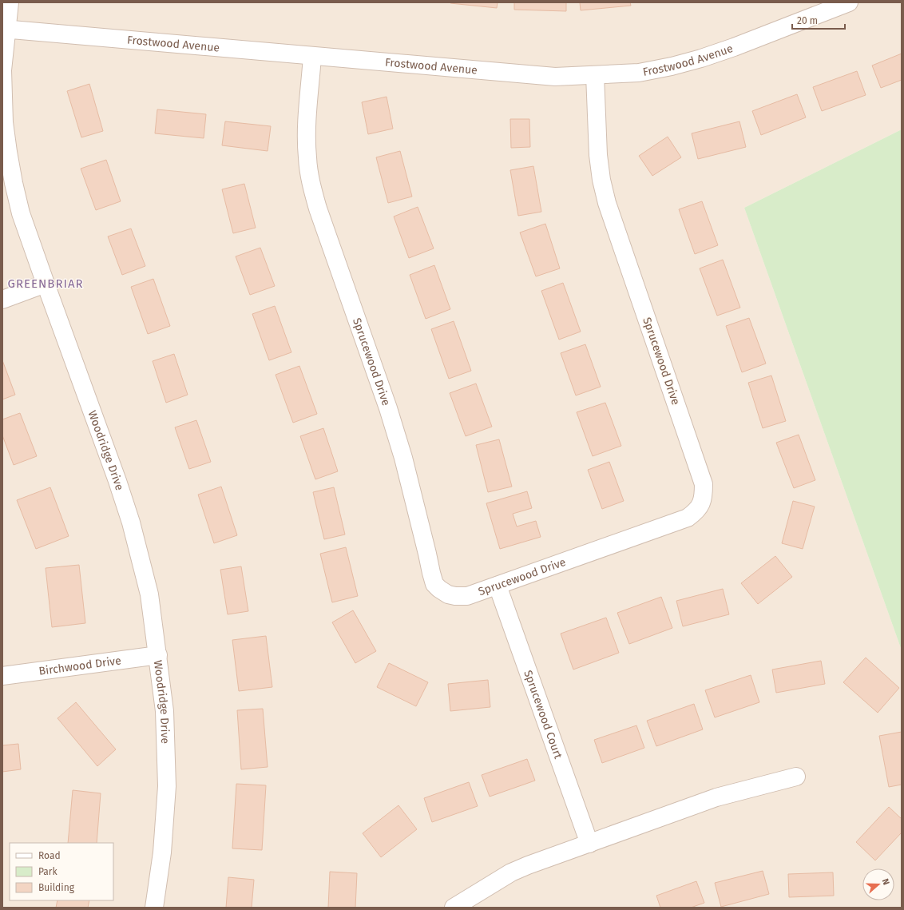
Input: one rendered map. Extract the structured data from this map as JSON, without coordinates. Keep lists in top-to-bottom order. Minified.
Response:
{"streets":{"street":["Frostwood Avenue","Sprucewood Drive","Woodridge Drive","Birchwood Drive","Sprucewood Court"]},"crossings":[["Frostwood Avenue","Sprucewood Drive"],["Frostwood Avenue","Woodridge Drive"],["Sprucewood Drive","Sprucewood Court"],["Woodridge Drive","Birchwood Drive"]],"districts":["GREENBRIAR"],"legend":["Road","Park","Building"],"scale_bar":"20 m","north":"right"}
